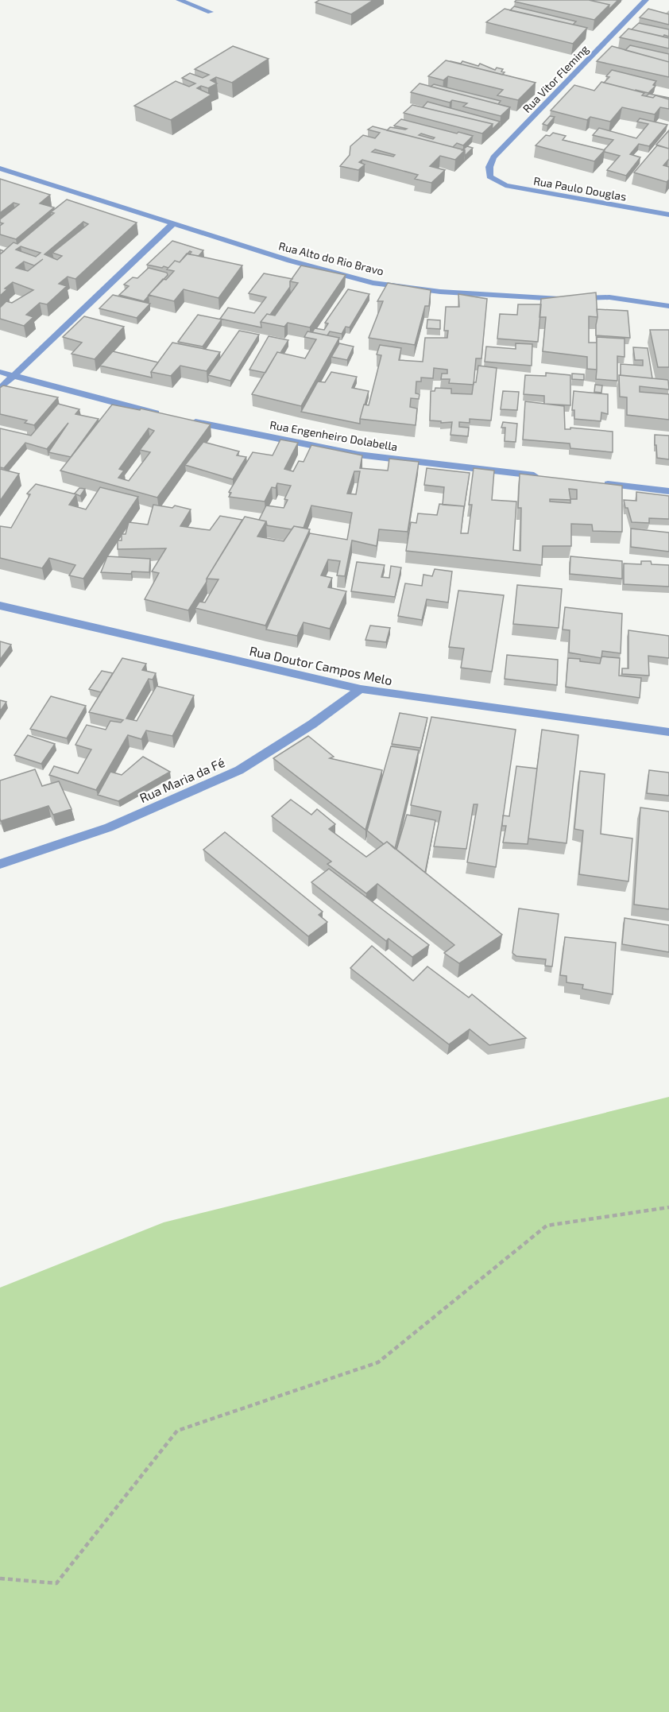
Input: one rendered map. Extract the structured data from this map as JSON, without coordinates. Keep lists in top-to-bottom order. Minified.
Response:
{"streets":{"street":["Rua Vitor Fleming","Rua Paulo Douglas","Rua Alto do Rio Bravo","Rua Engenheiro Dolabella","Rua Doutor Campos Melo","Rua Maria da Fé"]},"crossings":[["Rua Vitor Fleming","Rua Paulo Douglas"],["Rua Doutor Campos Melo","Rua Maria da Fé"]]}
